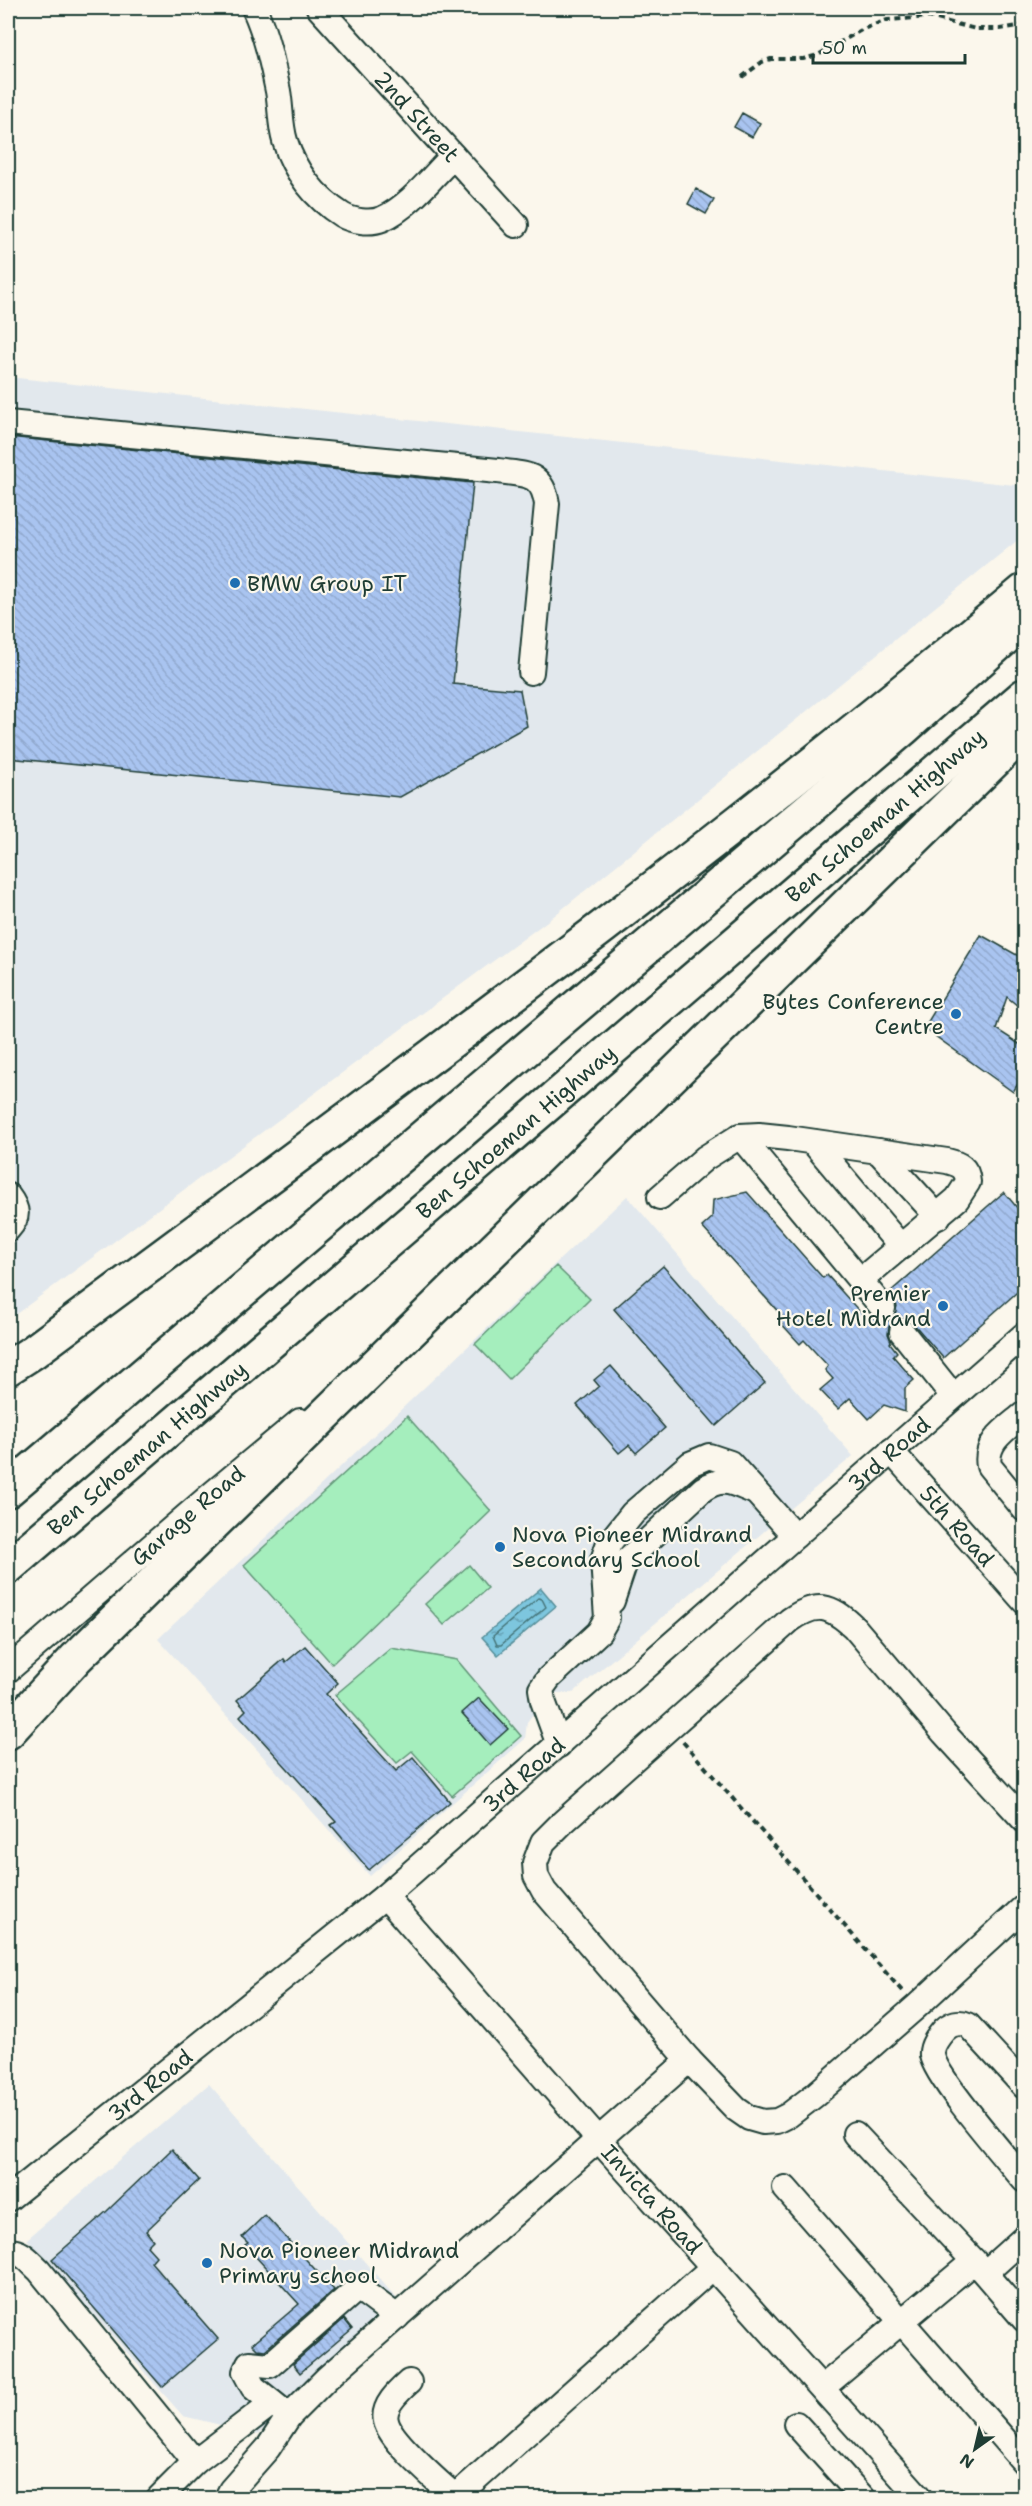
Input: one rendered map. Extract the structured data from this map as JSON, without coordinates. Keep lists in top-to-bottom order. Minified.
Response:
{"streets":{"highway":["Ben Schoeman Highway"],"street":["2nd Street","3rd Road","Garage Road","5th Road","Invicta Road"]},"crossings":[["3rd Road","5th Road"],["3rd Road","Invicta Road"]],"places":["BMW Group IT","Bytes Conference Centre","Premier Hotel Midrand","Nova Pioneer Midrand Secondary School","Nova Pioneer Midrand Primary school"],"scale_bar":"50 m","north":"bottom left"}
